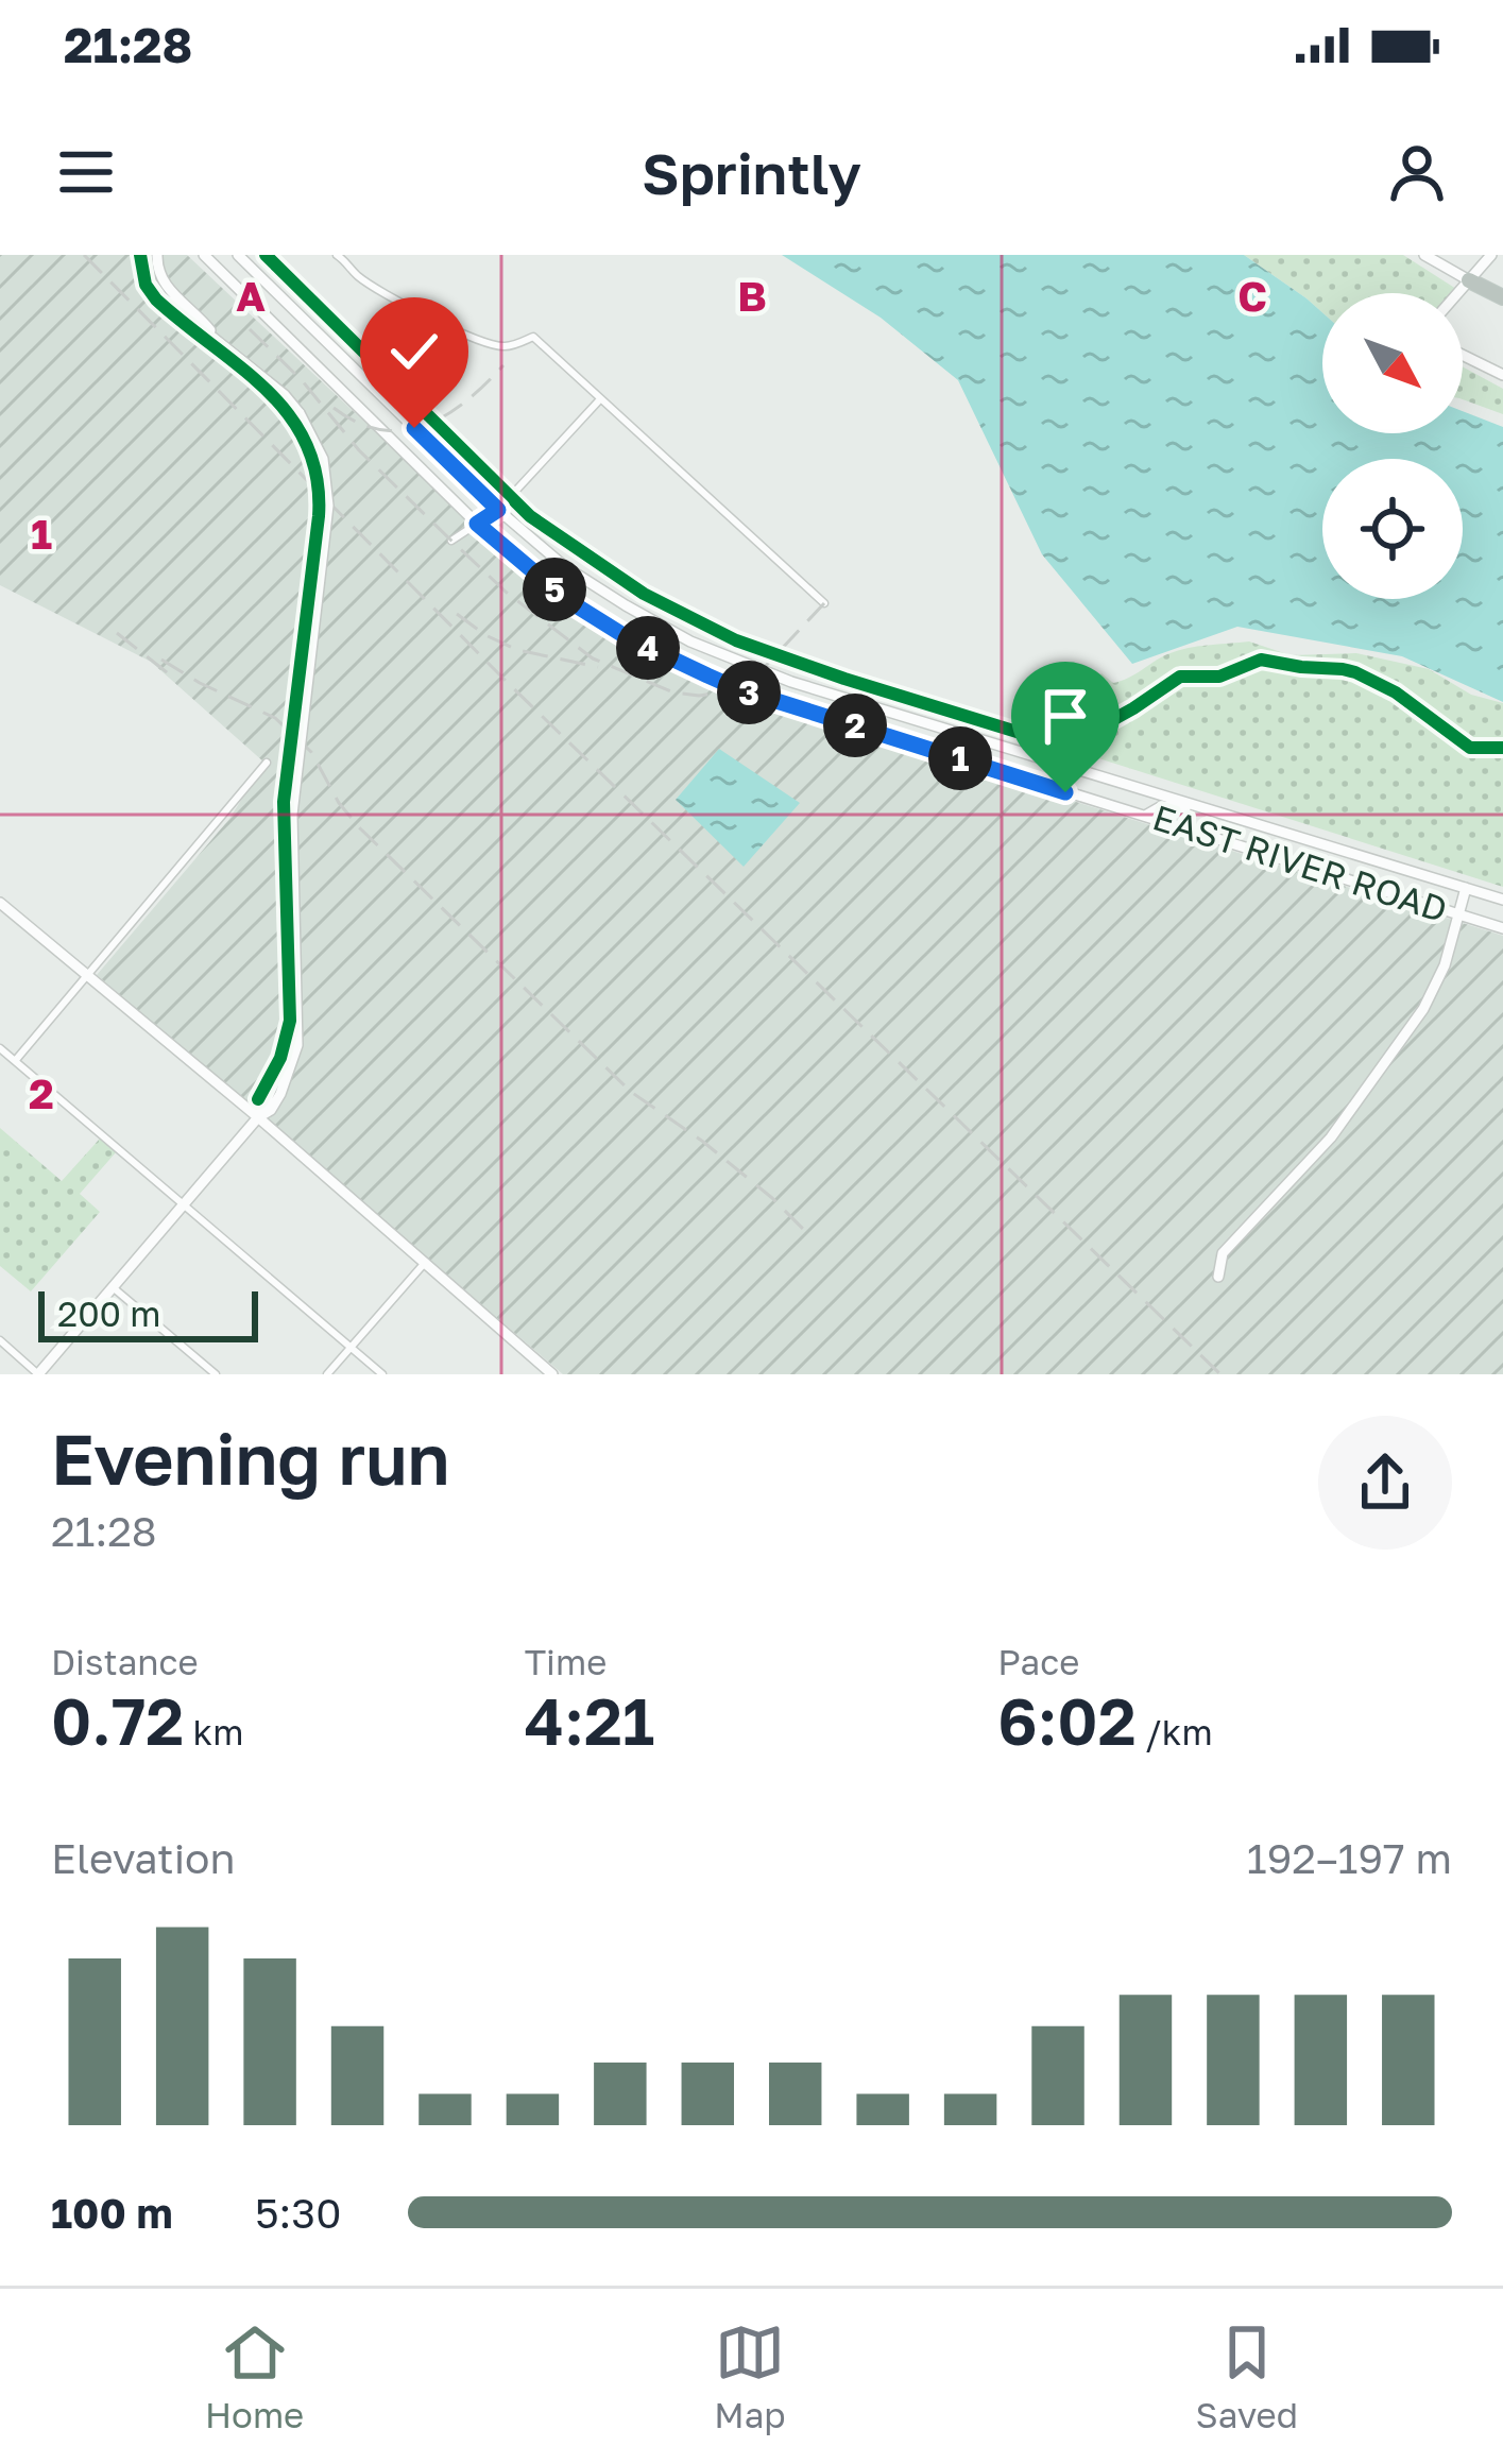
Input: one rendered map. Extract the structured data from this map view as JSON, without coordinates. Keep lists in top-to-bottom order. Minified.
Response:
{"streets":{"street":["EAST RIVER ROAD"]},"scale_bar":"200 m","north":"bottom right","page":{"status":"21:28","header":"Sprintly","pins":["5","4","3","2","1"],"scale":"200 m","heading":["Evening run","21:28"],"stats":[["Distance","0.72 km"],["Time","4:21"],["Pace","6:02 /km"]],"chart":["Elevation","192–197 m"],"list":[{"name":"100 m","note":"5:30"}],"tabs":["Home","Map","Saved"]},"grid":{"columns":["A","B","C"],"rows":["1","2"]}}
